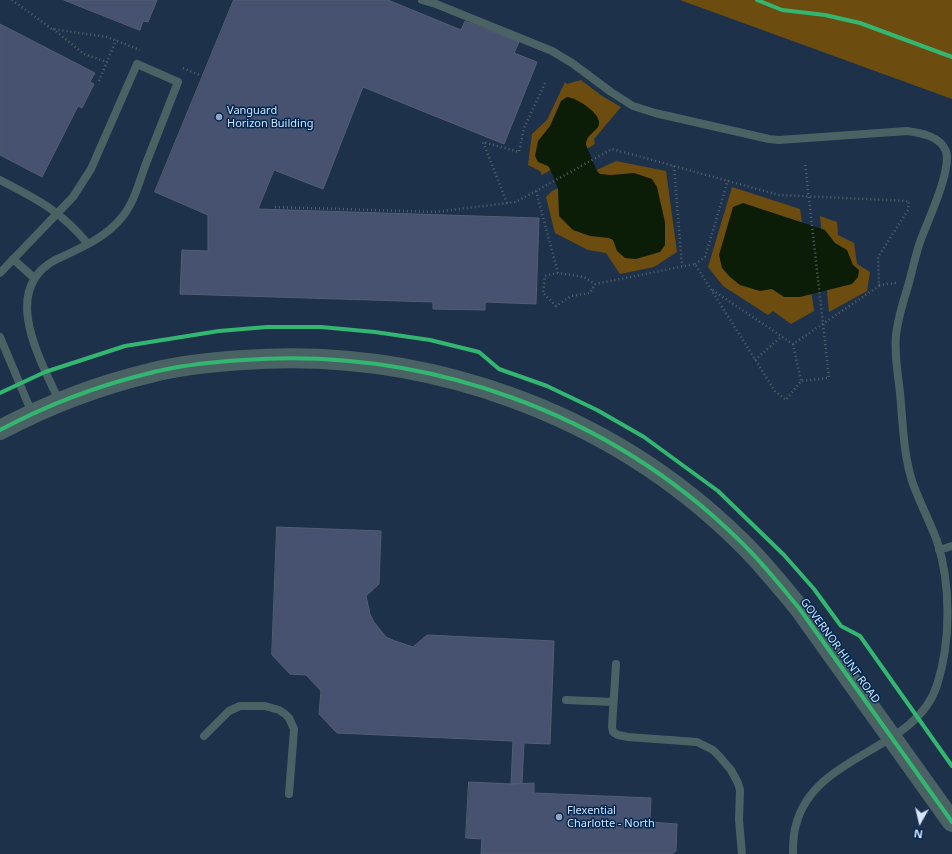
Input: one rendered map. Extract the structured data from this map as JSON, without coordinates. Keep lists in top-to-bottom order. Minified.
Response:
{"streets":{"street":["GOVERNOR HUNT ROAD"]},"places":["Vanguard Horizon Building","Flexential Charlotte - North"],"north":"bottom"}
